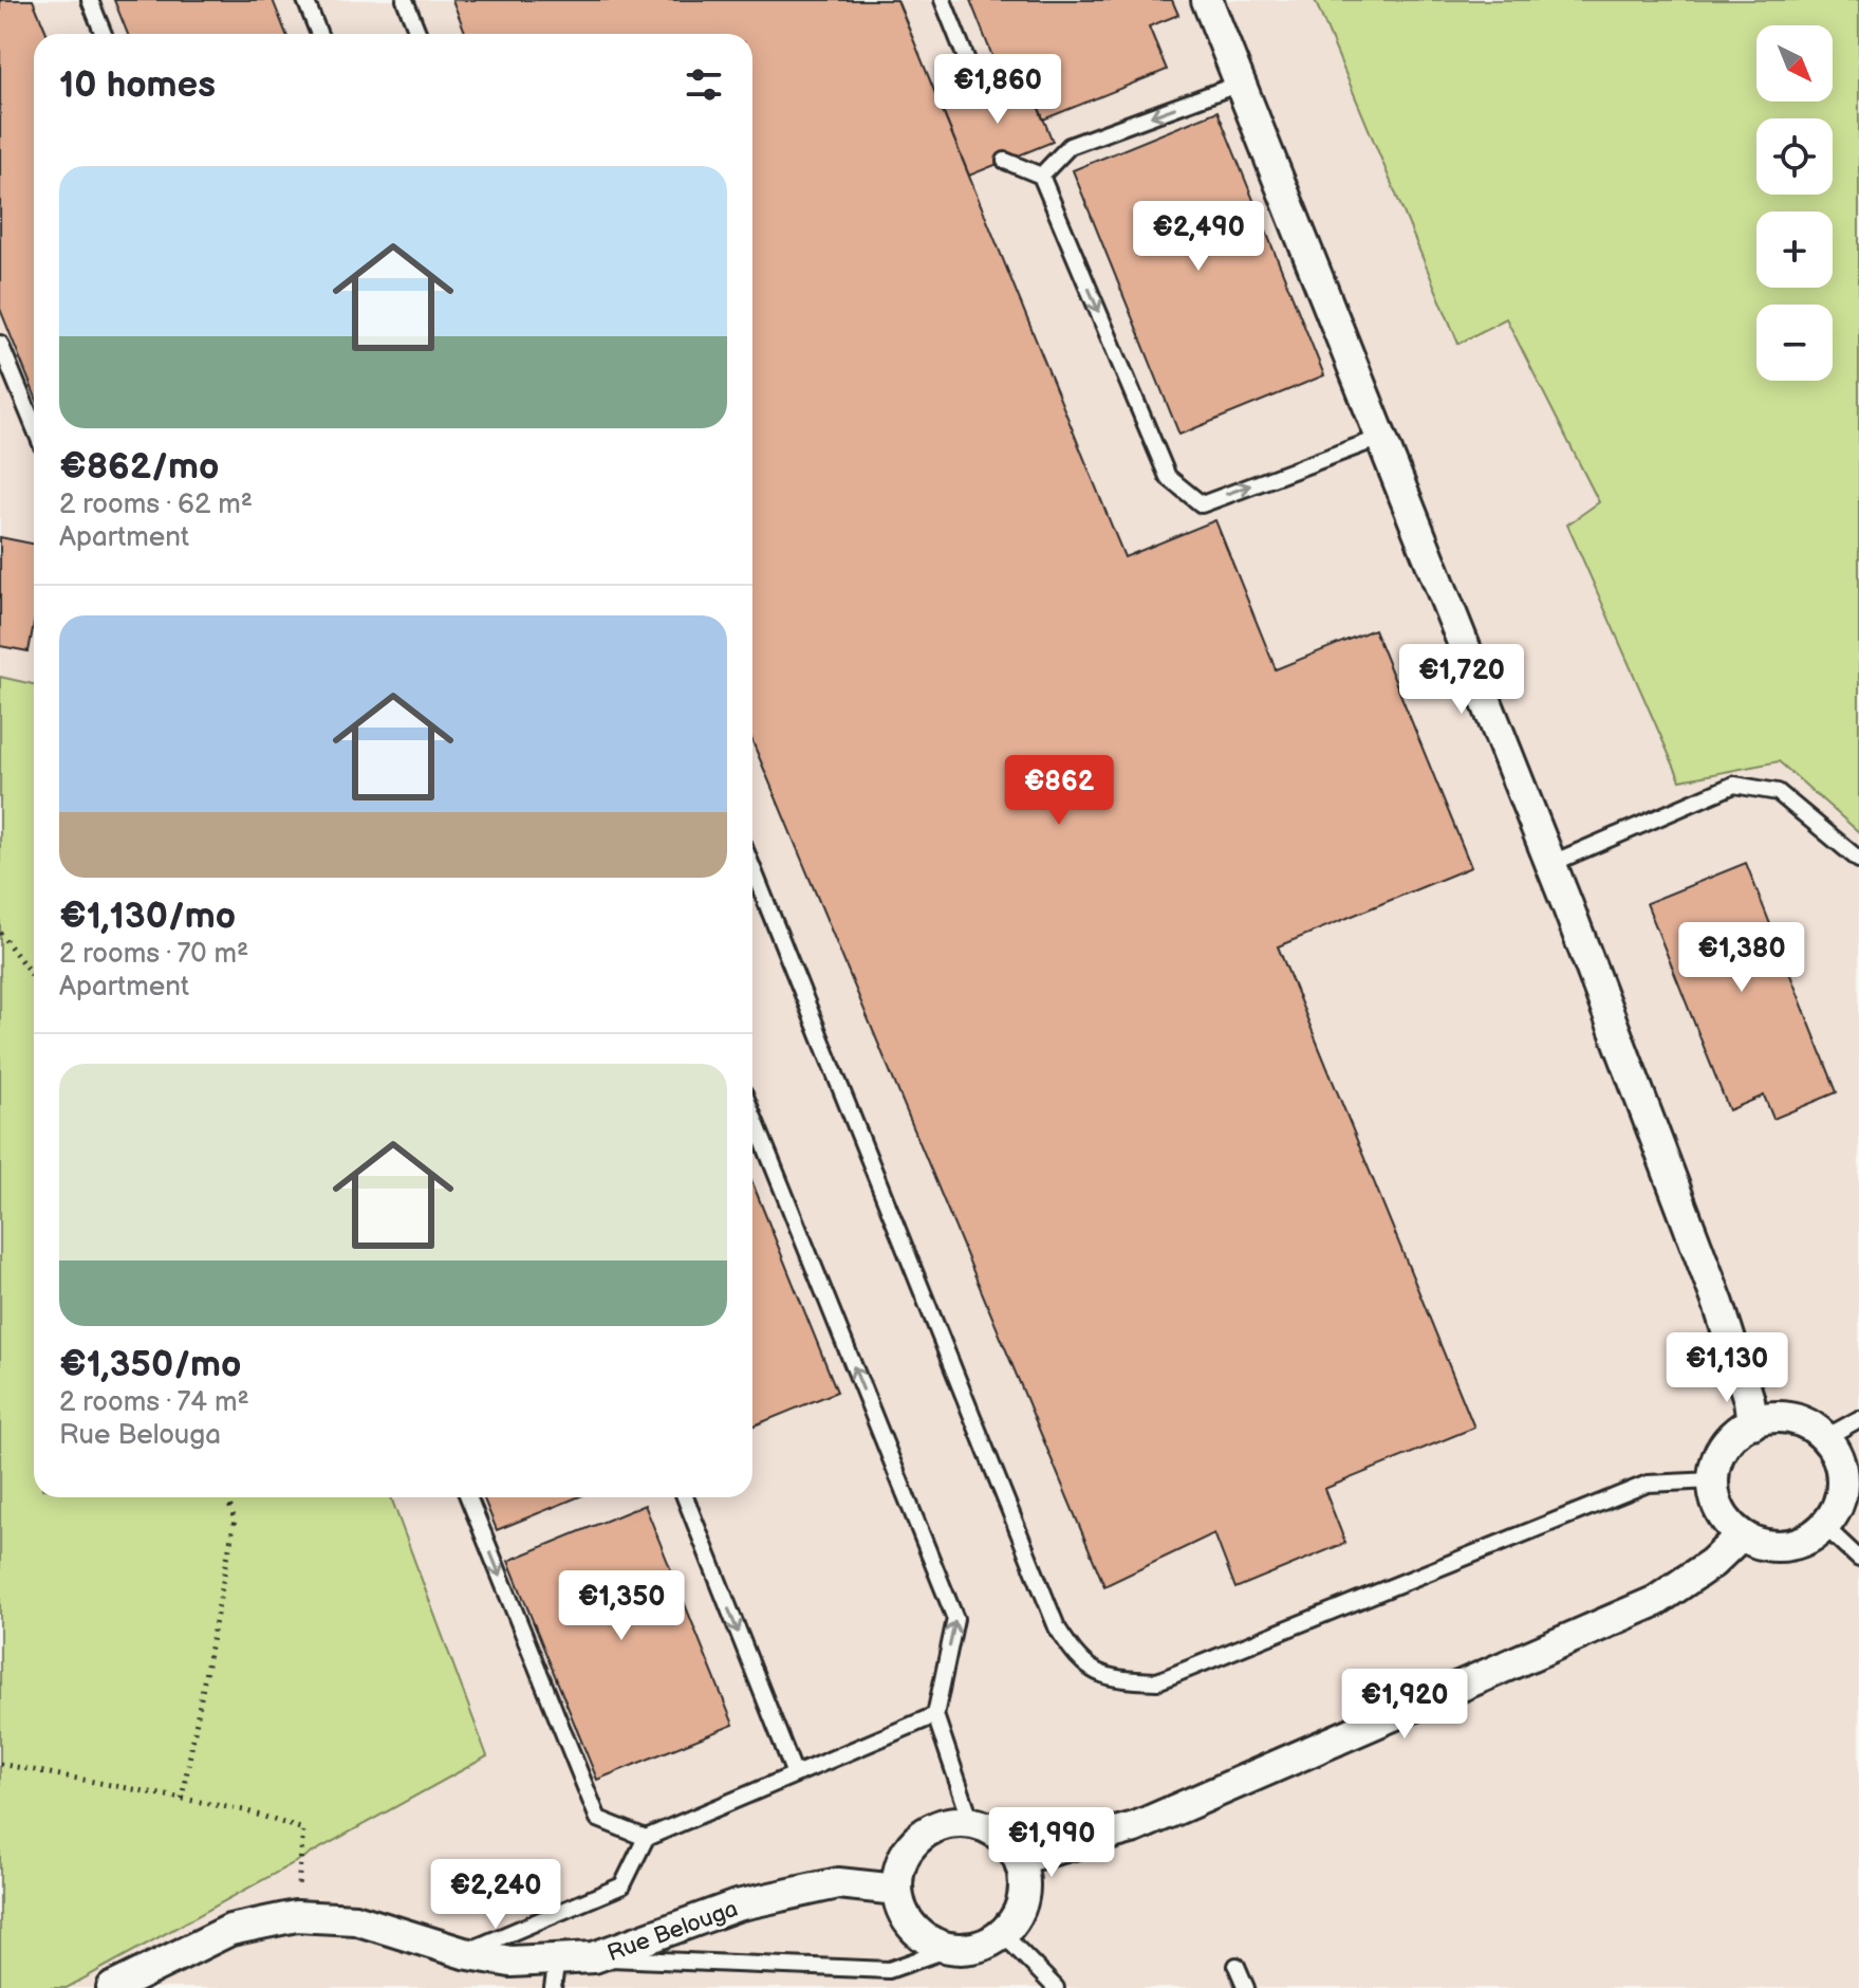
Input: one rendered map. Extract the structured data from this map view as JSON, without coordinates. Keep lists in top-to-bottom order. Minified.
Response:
{"streets":{"street":["Rue Belouga"]},"north":"bottom right","page":{"map_buttons":["+","−"],"heading":"10 homes","price":["€1,860","€2,490","€1,720","€862","€1,380","€1,130","€1,350","€1,920","€1,990","€2,240"],"list":[{"name":"€862/mo","note":"2 rooms · 62 m² · Apartment"},{"name":"€1,130/mo","note":"2 rooms · 70 m² · Apartment"},{"name":"€1,350/mo","note":"2 rooms · 74 m² · Rue Belouga"}]}}
